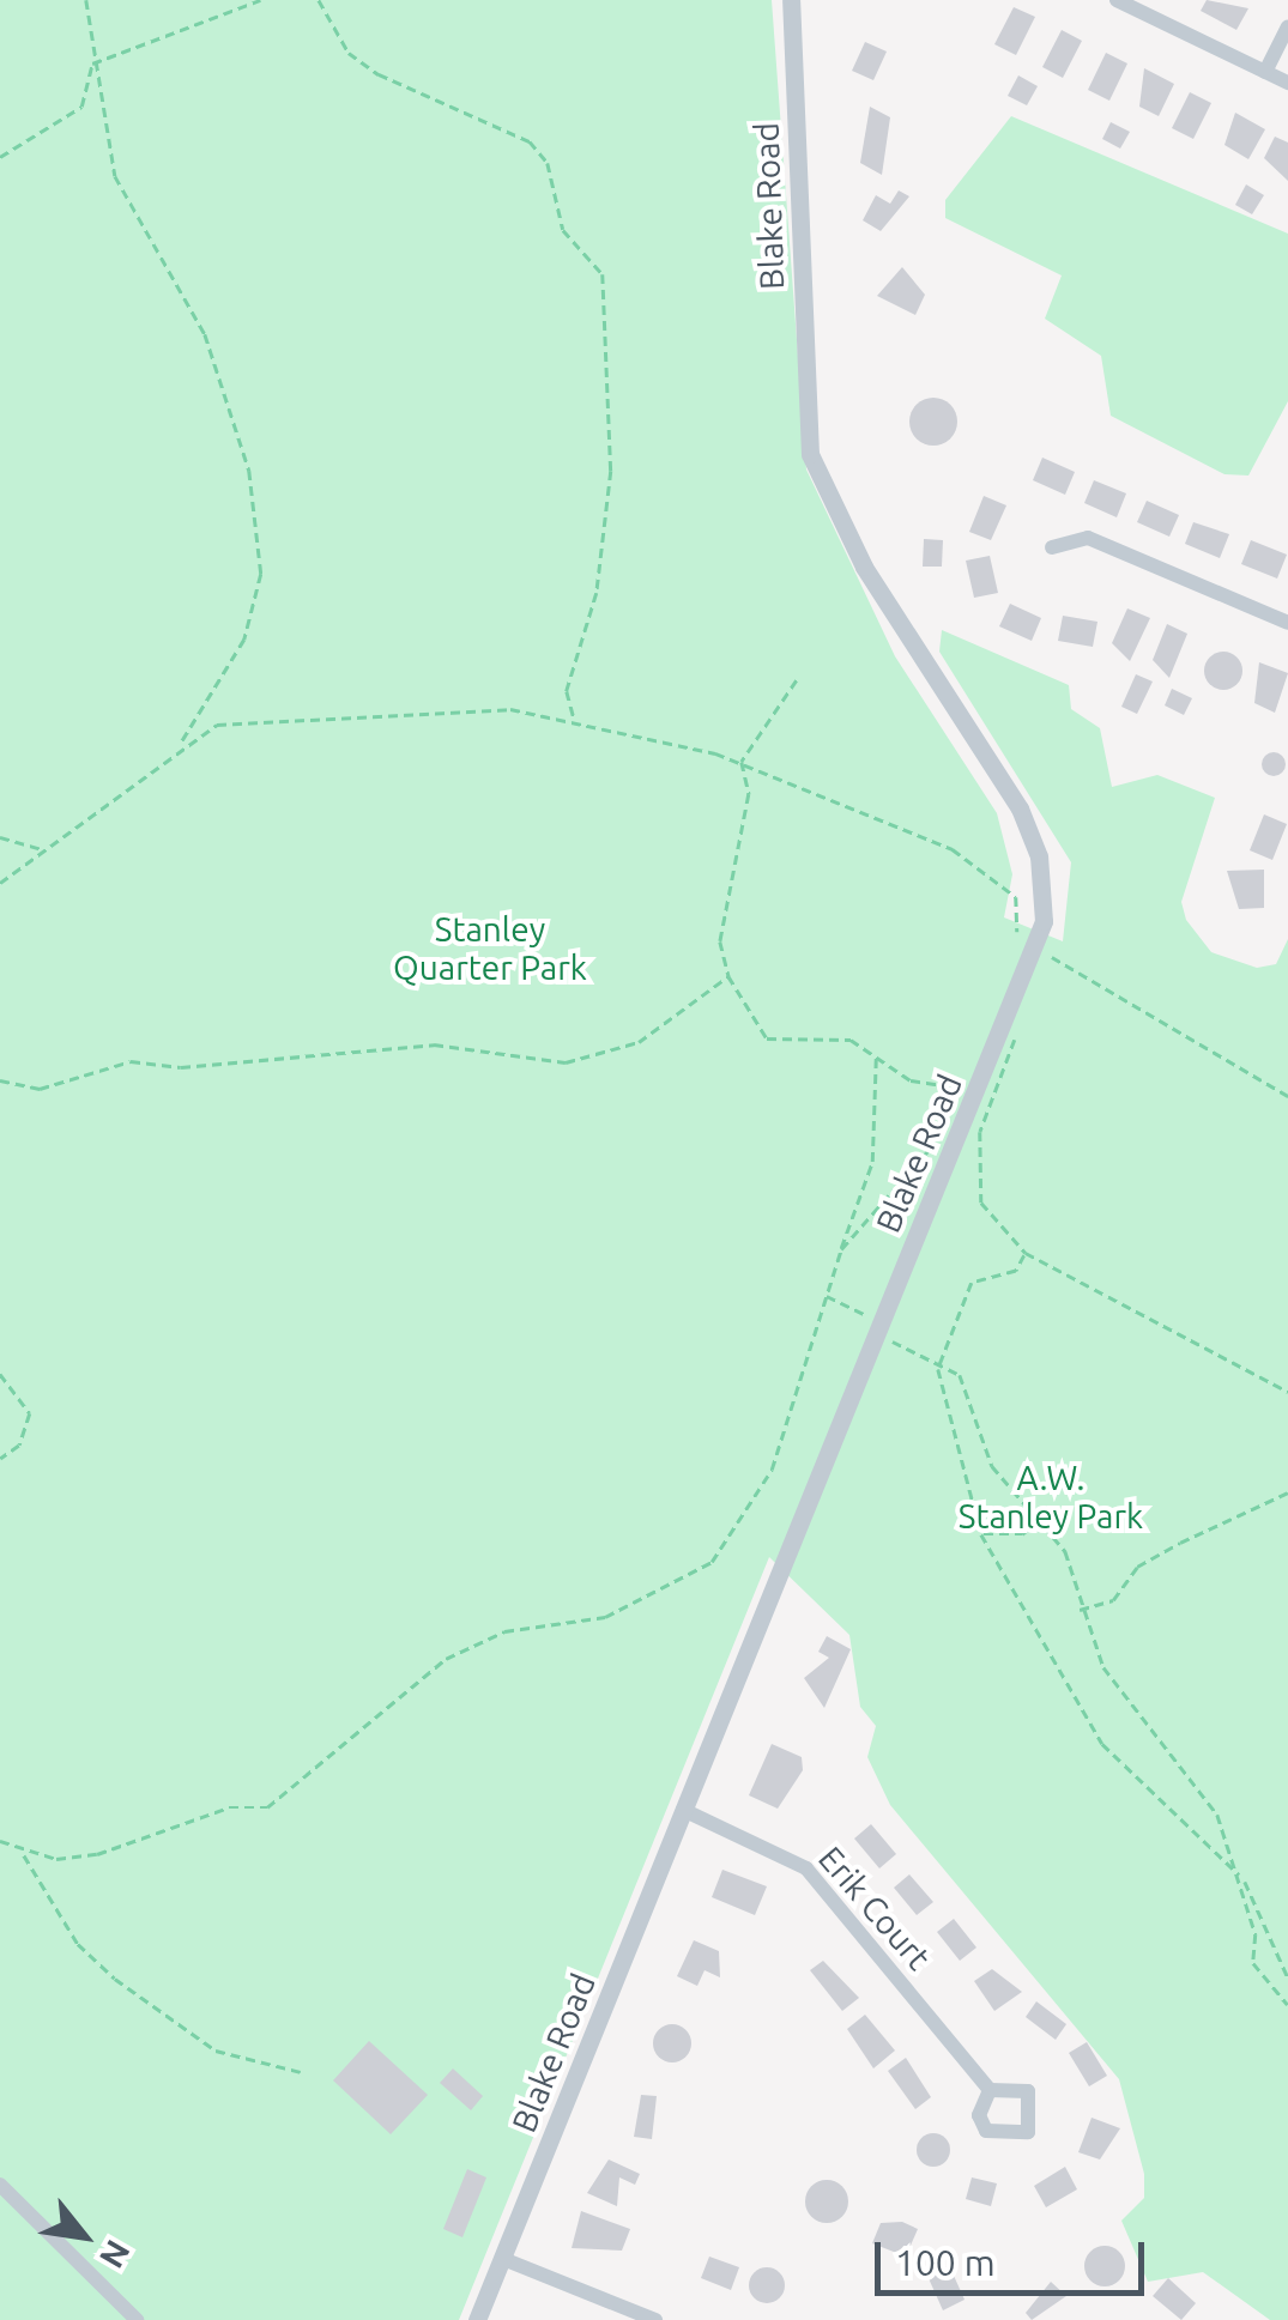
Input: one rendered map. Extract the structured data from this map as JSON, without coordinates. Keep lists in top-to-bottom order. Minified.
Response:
{"streets":{"street":["Blake Road","Erik Court"]},"crossings":[["Blake Road","Erik Court"]],"parks":["Stanley Quarter Park","A.W. Stanley Park"],"scale_bar":"100 m","north":"bottom right"}
